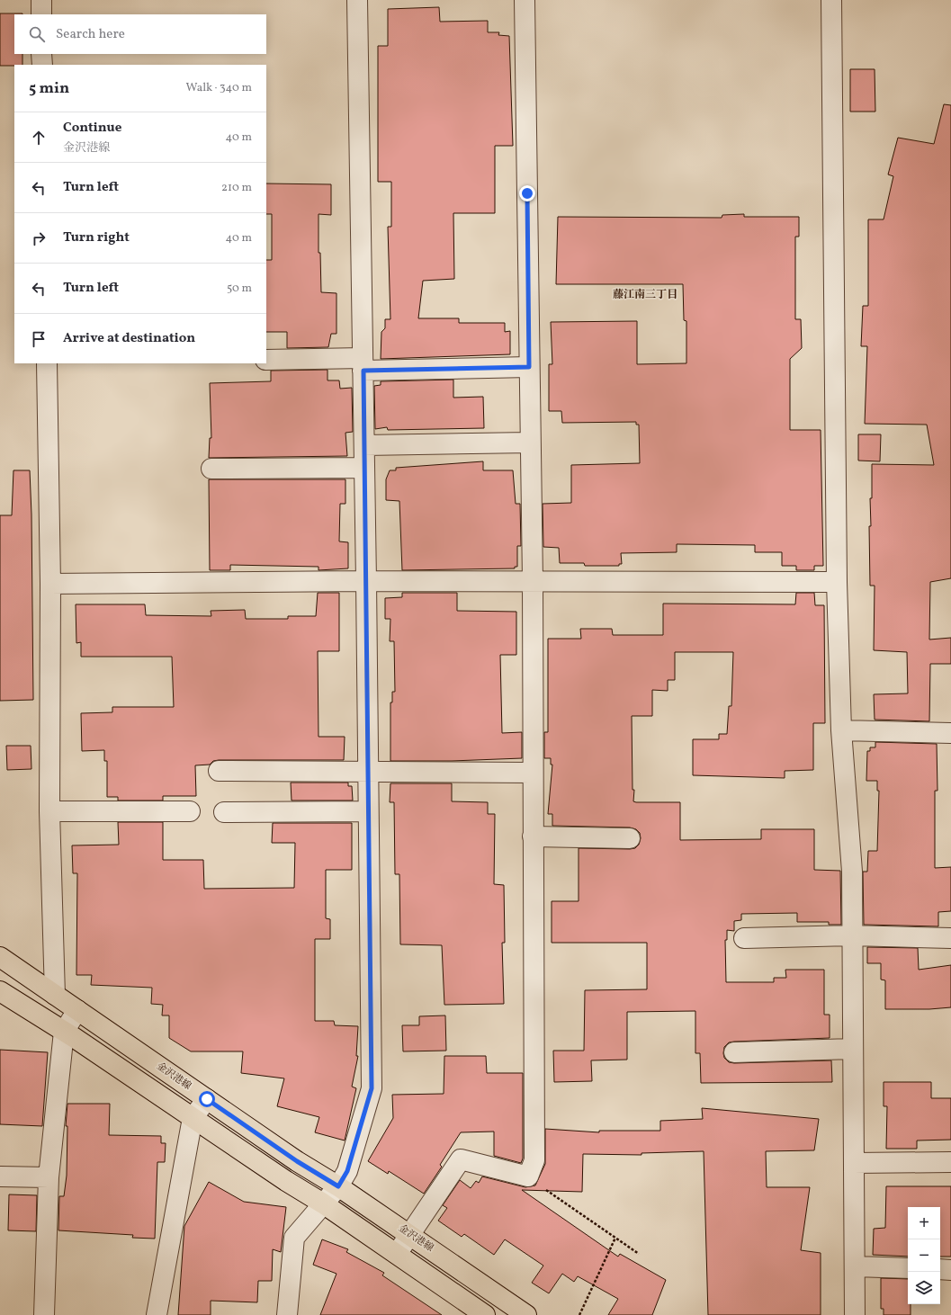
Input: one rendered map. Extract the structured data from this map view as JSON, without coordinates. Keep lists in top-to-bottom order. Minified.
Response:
{"streets":{"main road":["金沢港線"]},"districts":["藤江南三丁目"],"page":{"search":"Search here","heading":["5 min","Walk · 340 m"],"list":[["Continue","金沢港線","40 m"],["Turn left","210 m"],["Turn right","40 m"],["Turn left","50 m"],"Arrive at destination"],"map_buttons":["+","−"]}}
